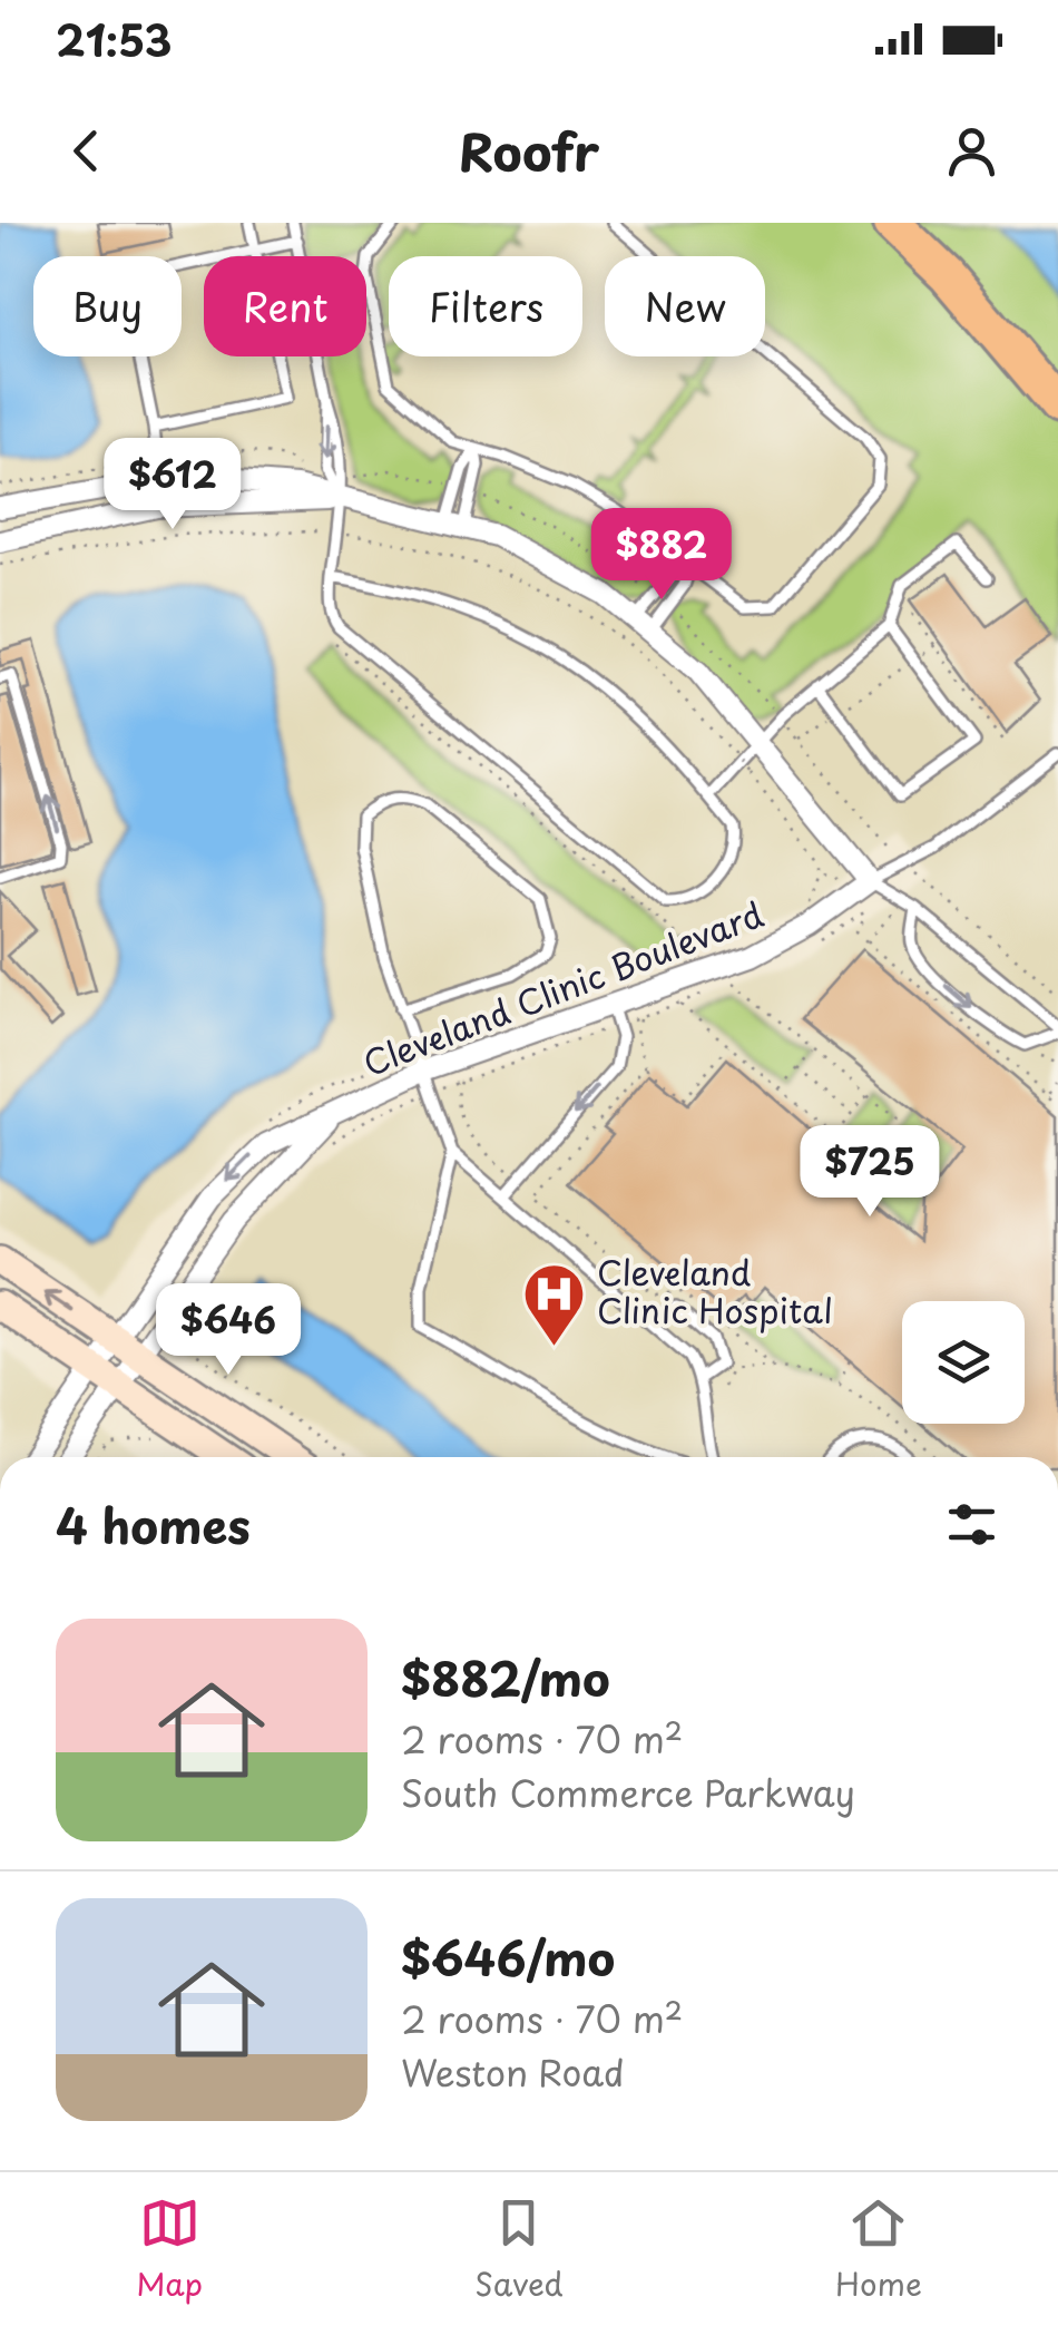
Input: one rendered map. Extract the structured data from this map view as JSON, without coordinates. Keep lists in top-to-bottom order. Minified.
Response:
{"streets":{"street":["Cleveland Clinic Boulevard"]},"places":{"hospital":["Cleveland Clinic Hospital"]},"page":{"status":"21:53","header":"Roofr","chip":["Buy","Rent","Filters","New"],"price":["$612","$882","$725","$646"],"heading":"4 homes","list":[{"name":"$882/mo","note":"2 rooms · 70 m² · South Commerce Parkway"},{"name":"$646/mo","note":"2 rooms · 70 m² · Weston Road"}],"tabs":["Map","Saved","Home"]}}
